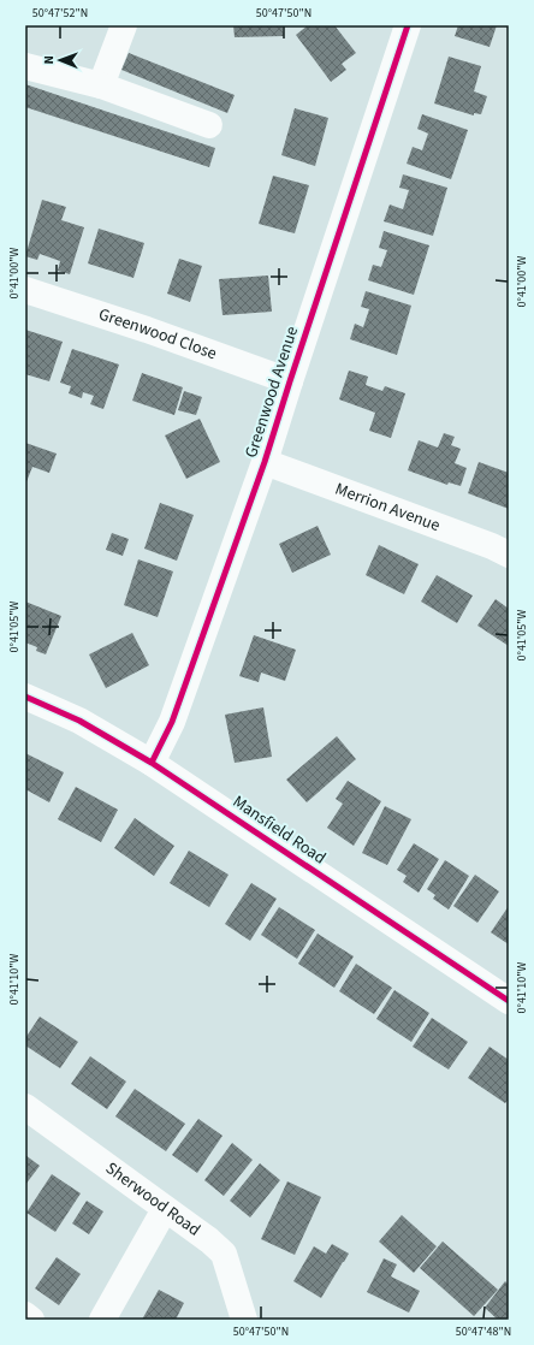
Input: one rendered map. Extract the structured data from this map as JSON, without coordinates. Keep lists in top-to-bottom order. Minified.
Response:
{"streets":{"street":["Greenwood Close","Greenwood Avenue","Merrion Avenue","Mansfield Road","Sherwood Road"]},"crossings":[["Greenwood Close","Greenwood Avenue"],["Greenwood Avenue","Merrion Avenue"],["Greenwood Avenue","Mansfield Road"]],"north":"left","coordinates":["50°47'52\"N","50°47'50\"N","0°41'00\"W","0°41'05\"W","0°41'10\"W","50°47'48\"N"]}
